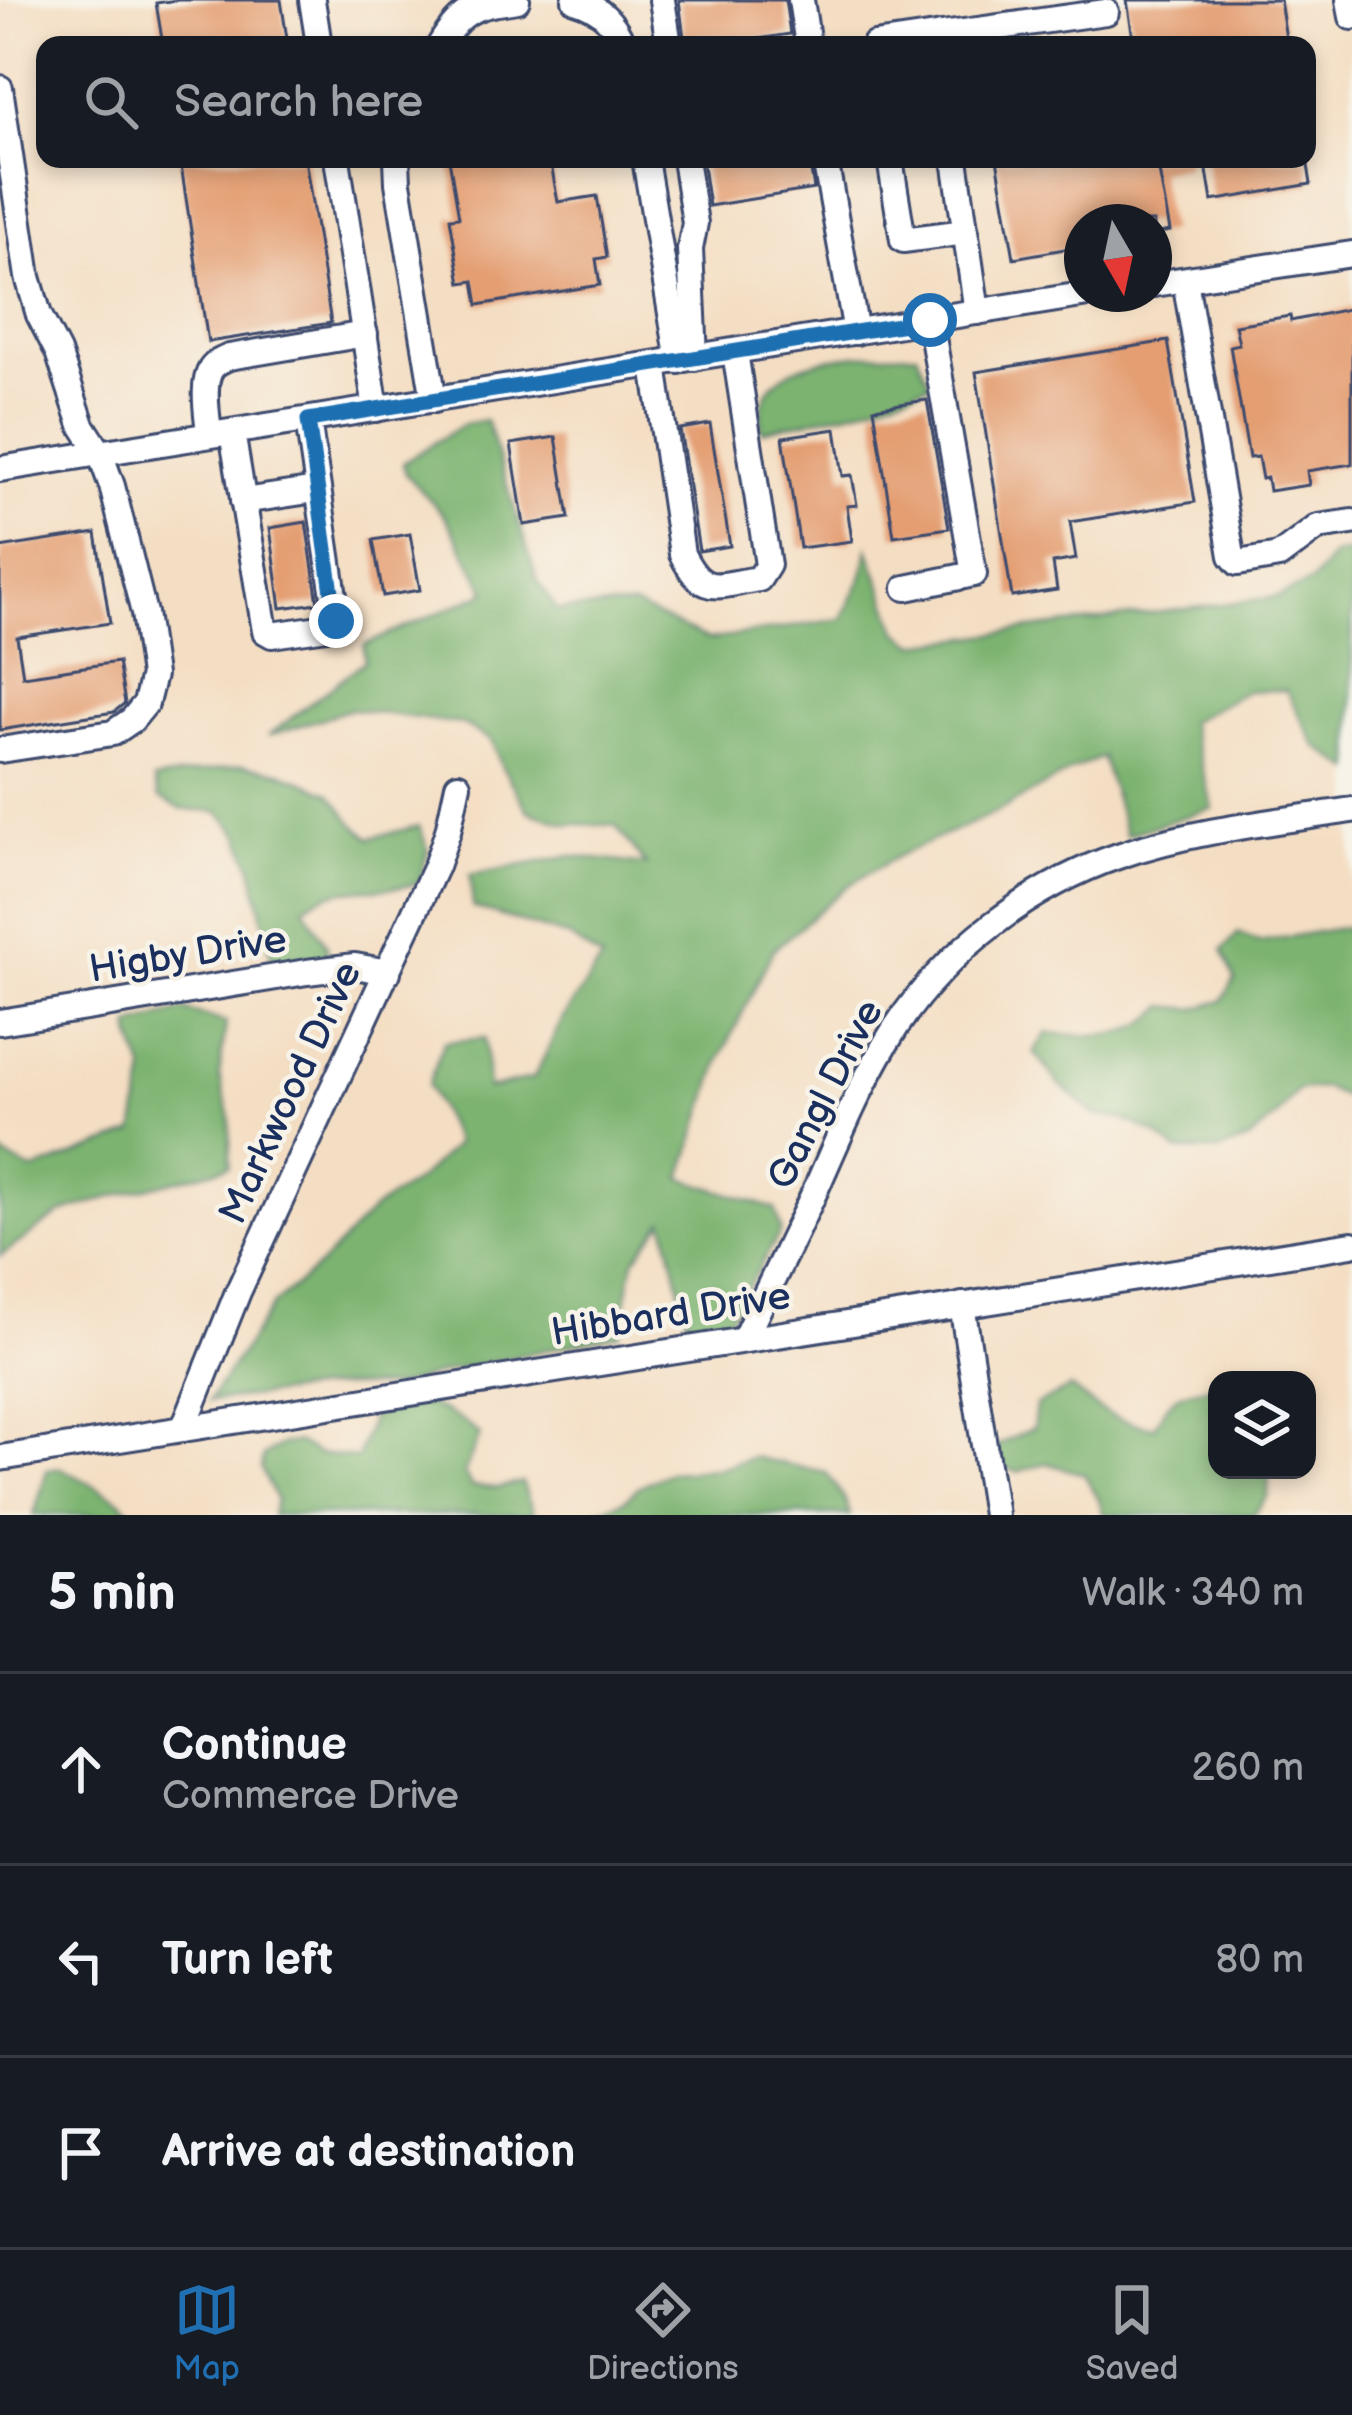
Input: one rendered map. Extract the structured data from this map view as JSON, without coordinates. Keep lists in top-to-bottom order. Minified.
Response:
{"streets":{"street":["Higby Drive","Markwood Drive","Gangl Drive","Hibbard Drive"]},"crossings":[["Higby Drive","Markwood Drive"],["Markwood Drive","Hibbard Drive"],["Gangl Drive","Hibbard Drive"]],"north":"bottom","page":{"search":"Search here","heading":["5 min","Walk · 340 m"],"list":[["Continue","Commerce Drive","260 m"],["Turn left","80 m"],"Arrive at destination"],"nav":["Map","Directions","Saved"]}}
